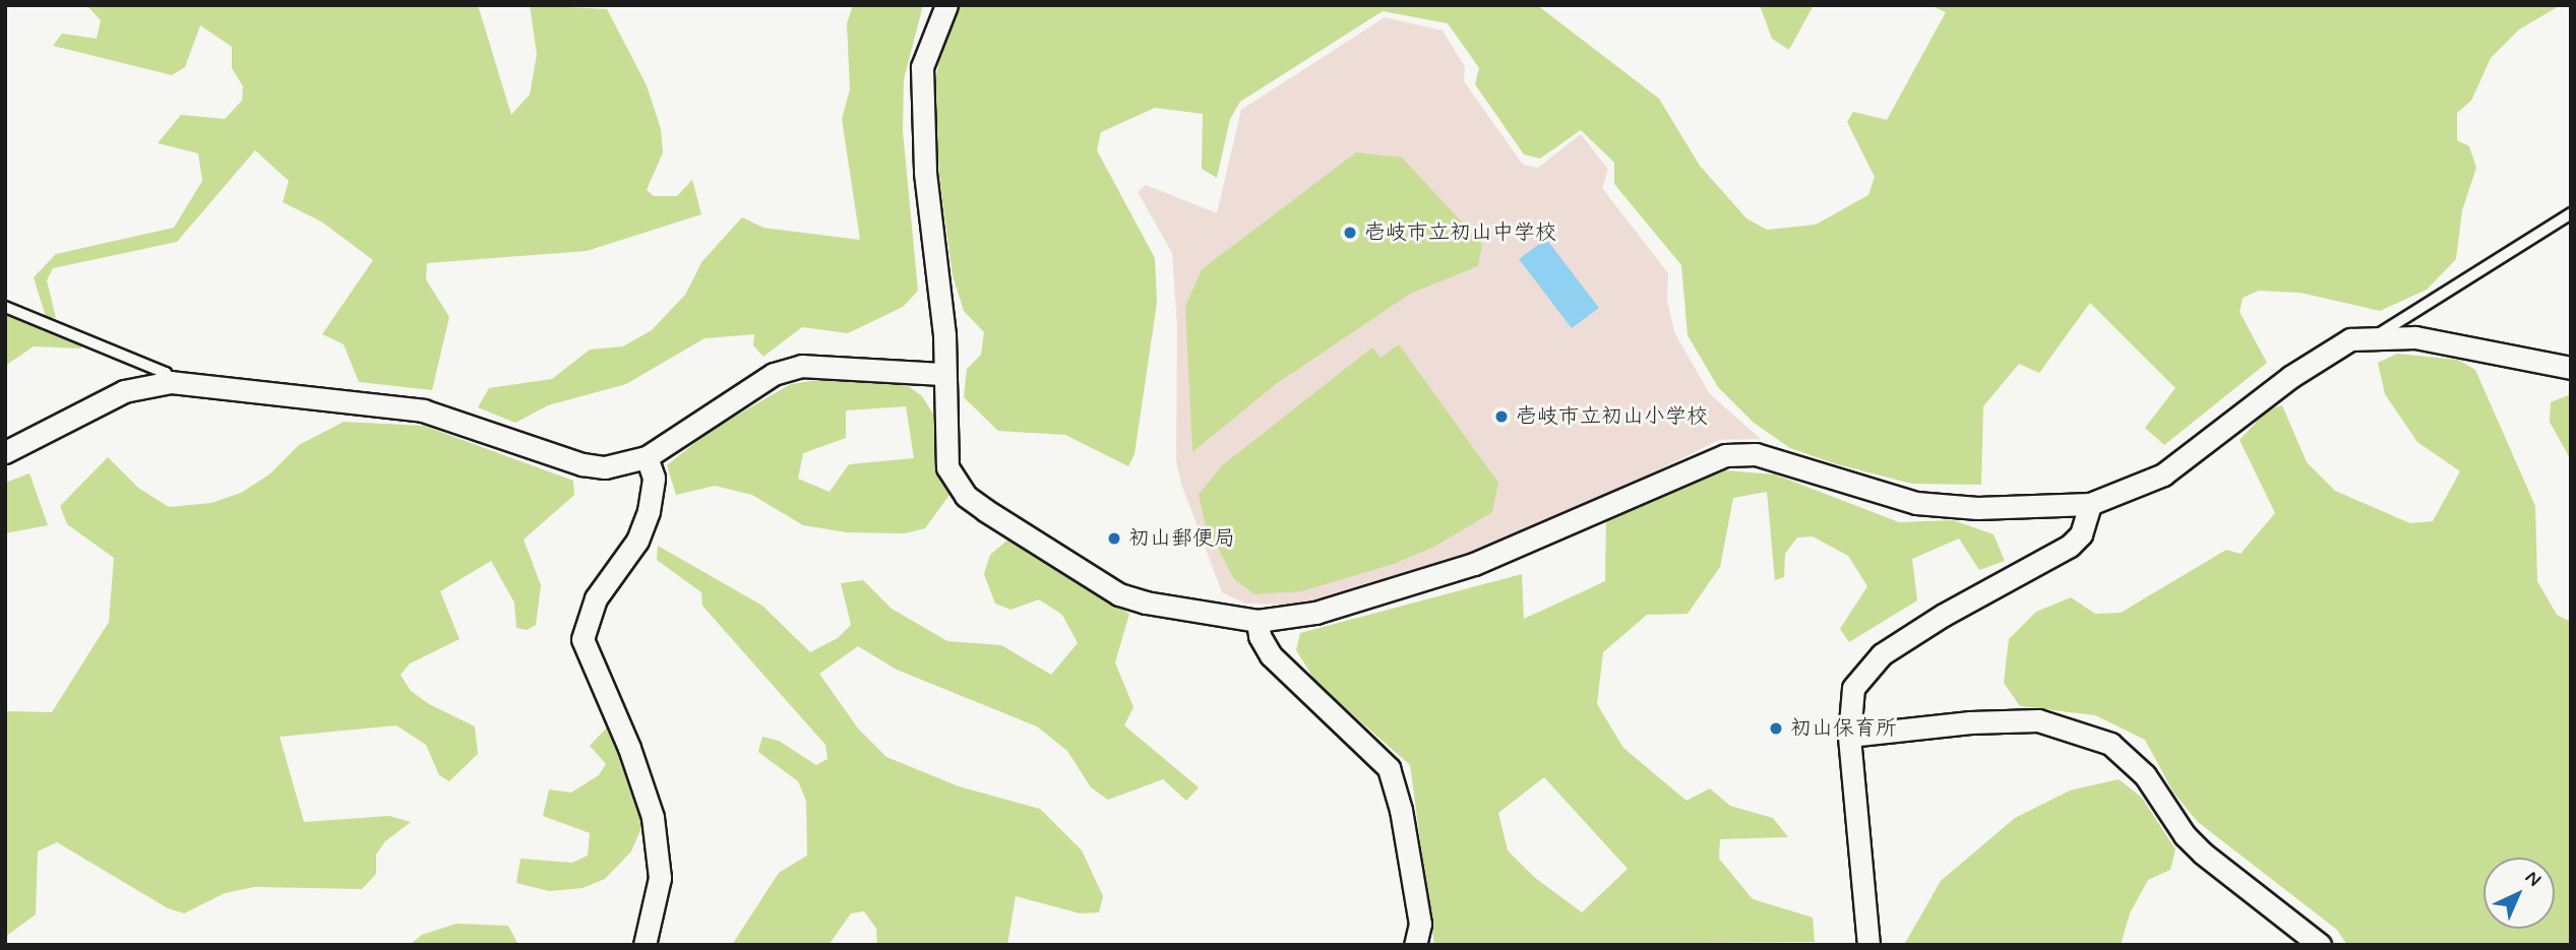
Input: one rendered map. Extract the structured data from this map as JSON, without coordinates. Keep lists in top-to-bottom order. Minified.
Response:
{"places":["壱岐市立初山中学校","壱岐市立初山小学校","初山郵便局","初山保育所"],"north":"top right"}
